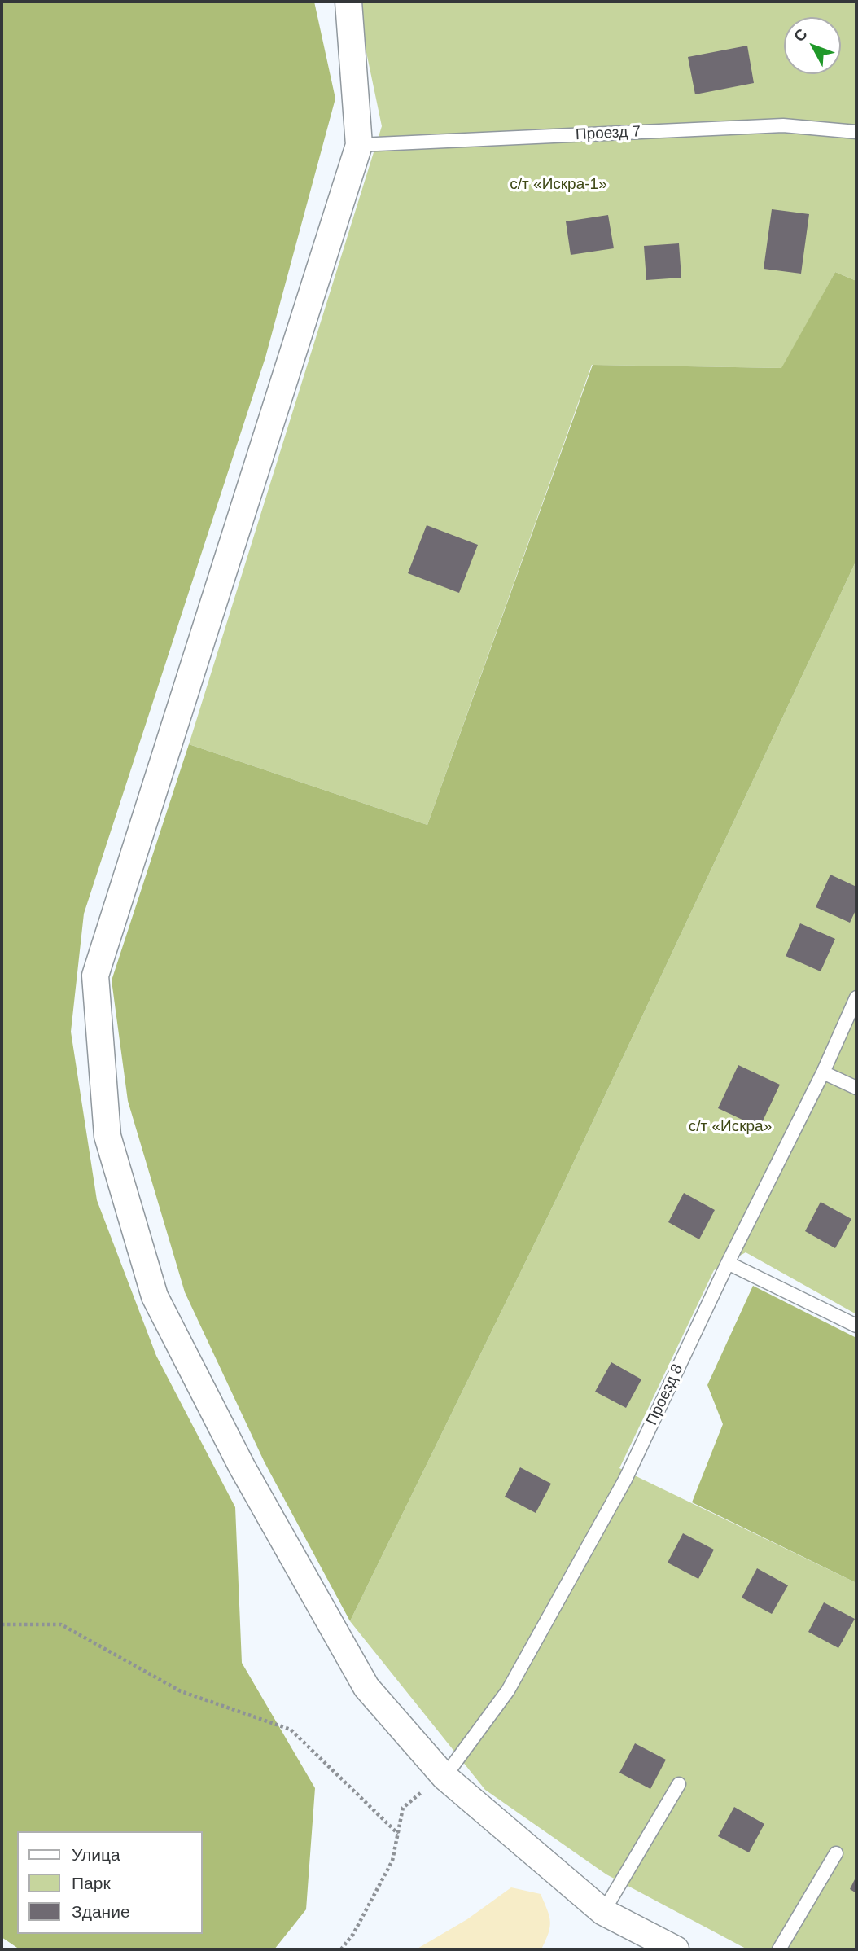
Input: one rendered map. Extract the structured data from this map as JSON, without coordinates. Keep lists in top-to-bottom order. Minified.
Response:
{"streets":{"lane":["Проезд 7","Проезд 8"]},"parks":["с/т «Искра-1»","с/т «Искра»"],"legend":["Улица","Парк","Здание"],"north":"top left"}
